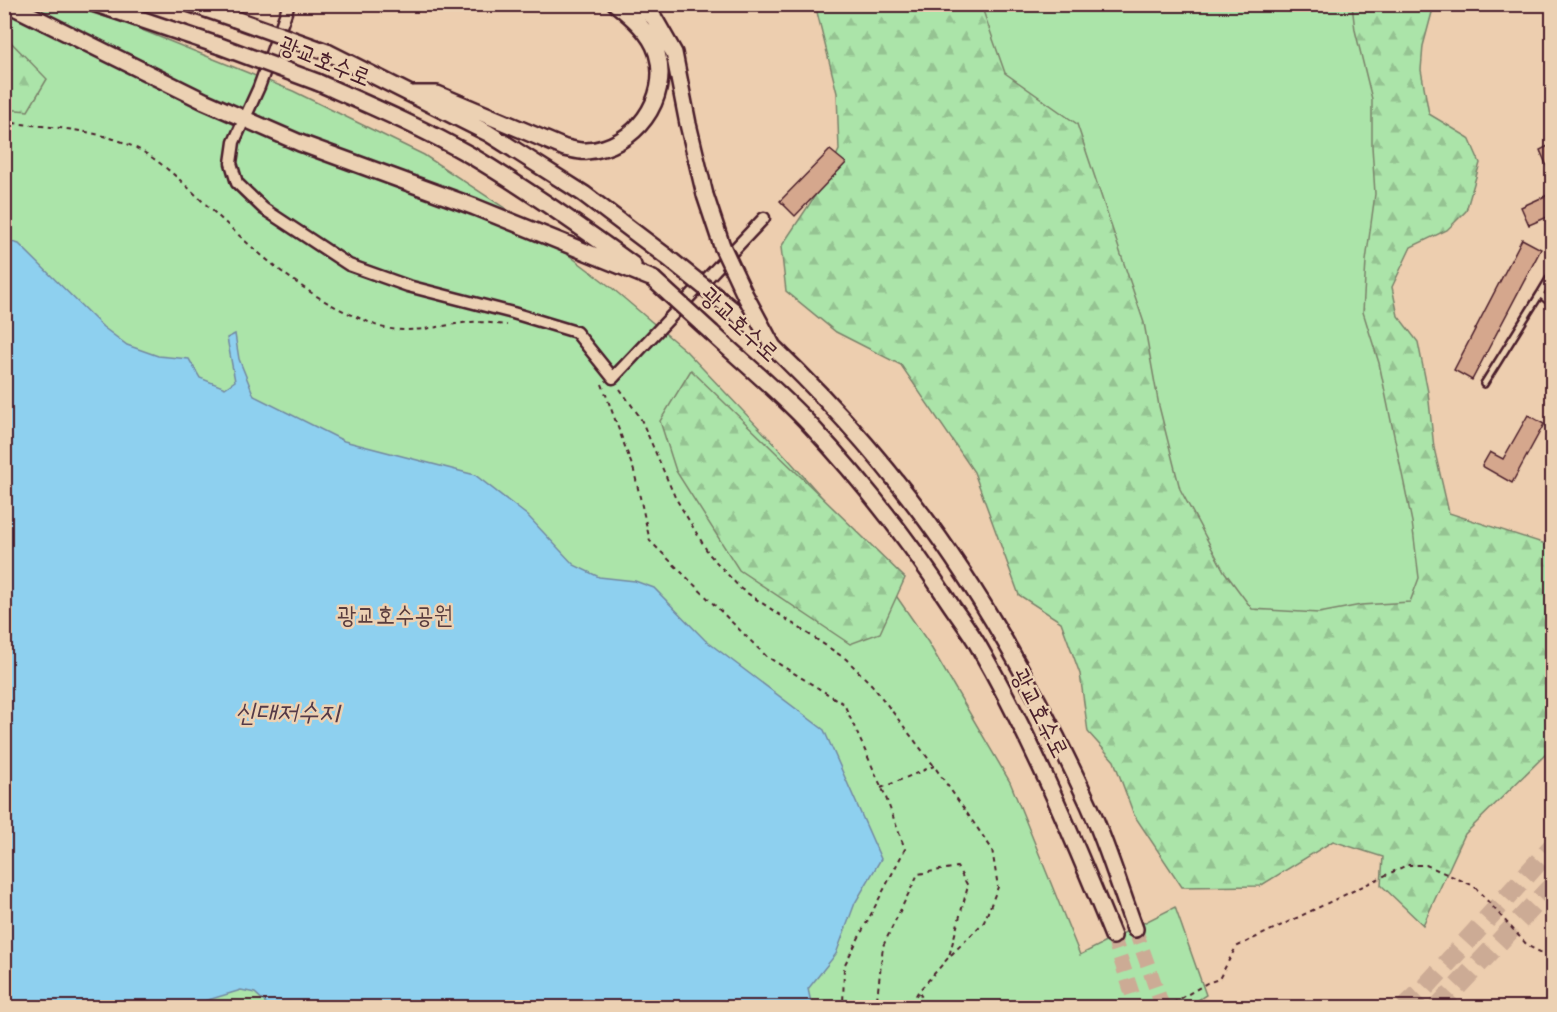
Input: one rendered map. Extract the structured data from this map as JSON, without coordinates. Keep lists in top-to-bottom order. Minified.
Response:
{"streets":{"main road":["광교호수로"]},"water":["신대저수지"],"parks":["광교호수공원"]}
